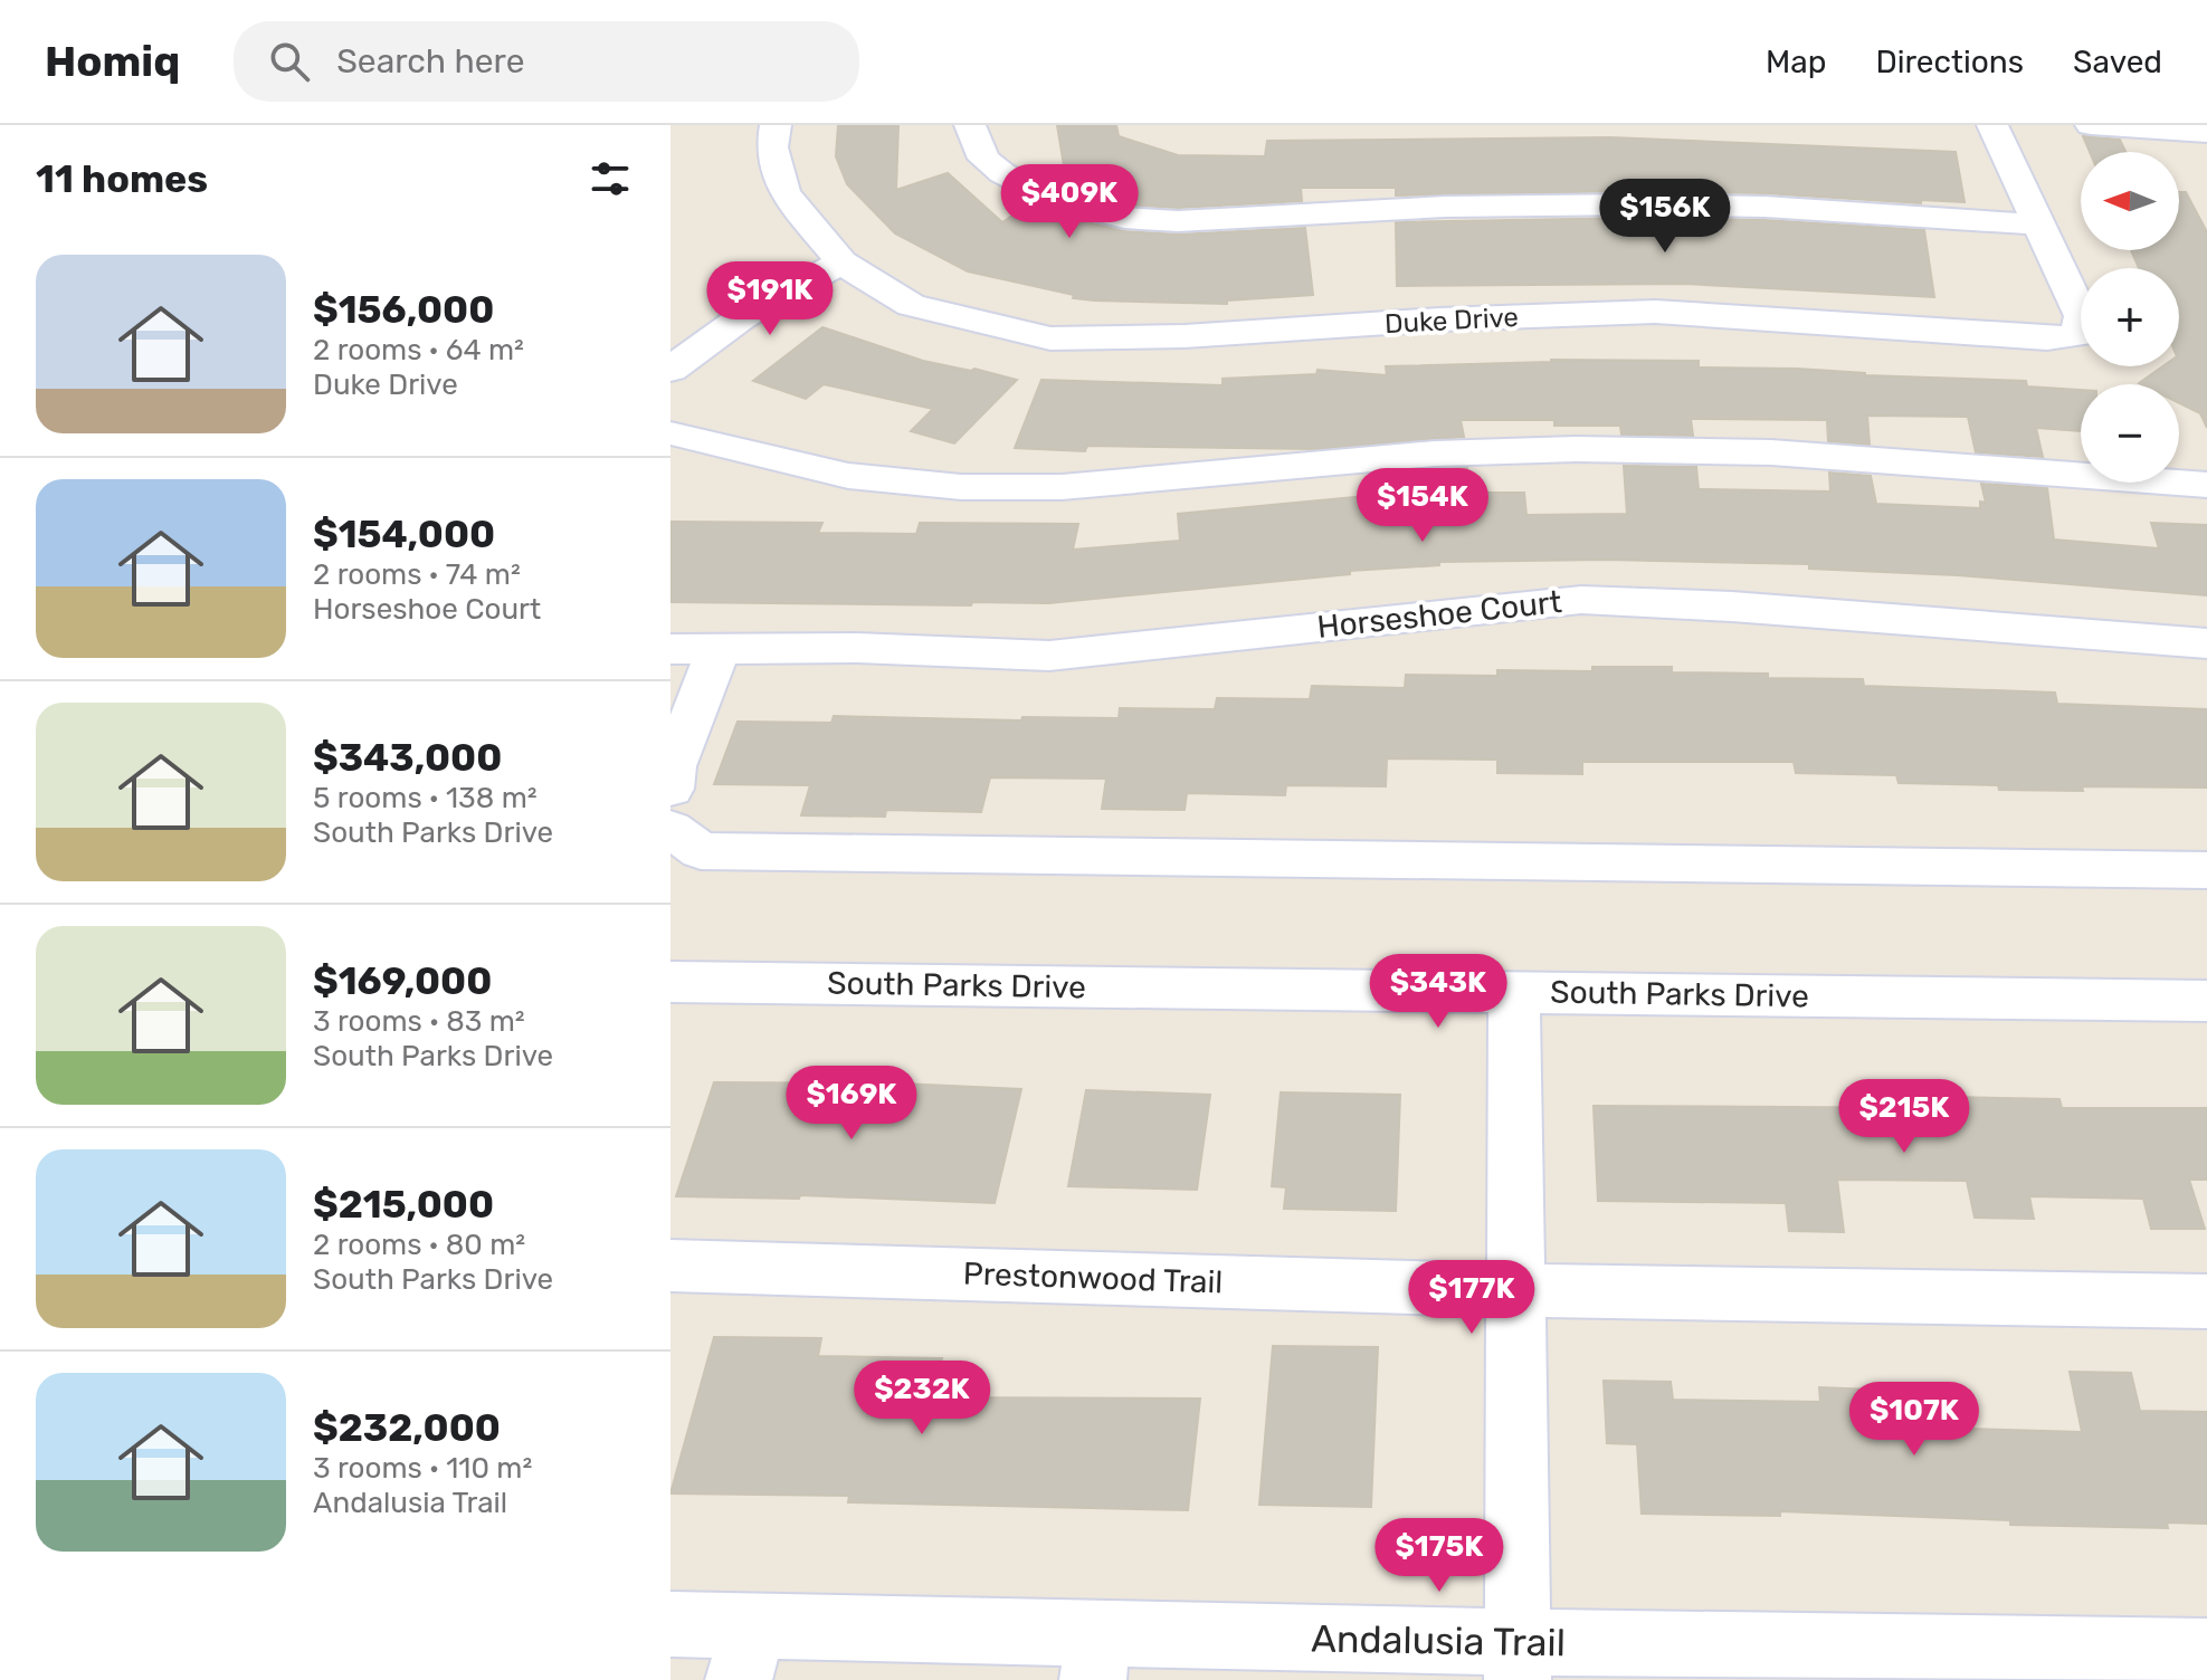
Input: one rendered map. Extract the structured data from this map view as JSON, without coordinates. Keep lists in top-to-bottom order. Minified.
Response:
{"streets":{"street":["Duke Drive","Horseshoe Court","South Parks Drive","Prestonwood Trail","Andalusia Trail"]},"north":"left","page":{"header":"Homiq","search":"Search here","nav":["Map","Directions","Saved"],"heading":"11 homes","map_buttons":["+","−"],"price":["$409K","$156K","$191K","$154K","$343K","$169K","$215K","$177K","$232K","$107K","$175K"],"list":[{"name":"$156,000","note":"2 rooms · 64 m² · Duke Drive"},{"name":"$154,000","note":"2 rooms · 74 m² · Horseshoe Court"},{"name":"$343,000","note":"5 rooms · 138 m² · South Parks Drive"},{"name":"$169,000","note":"3 rooms · 83 m² · South Parks Drive"},{"name":"$215,000","note":"2 rooms · 80 m² · South Parks Drive"},{"name":"$232,000","note":"3 rooms · 110 m² · Andalusia Trail"}]}}
